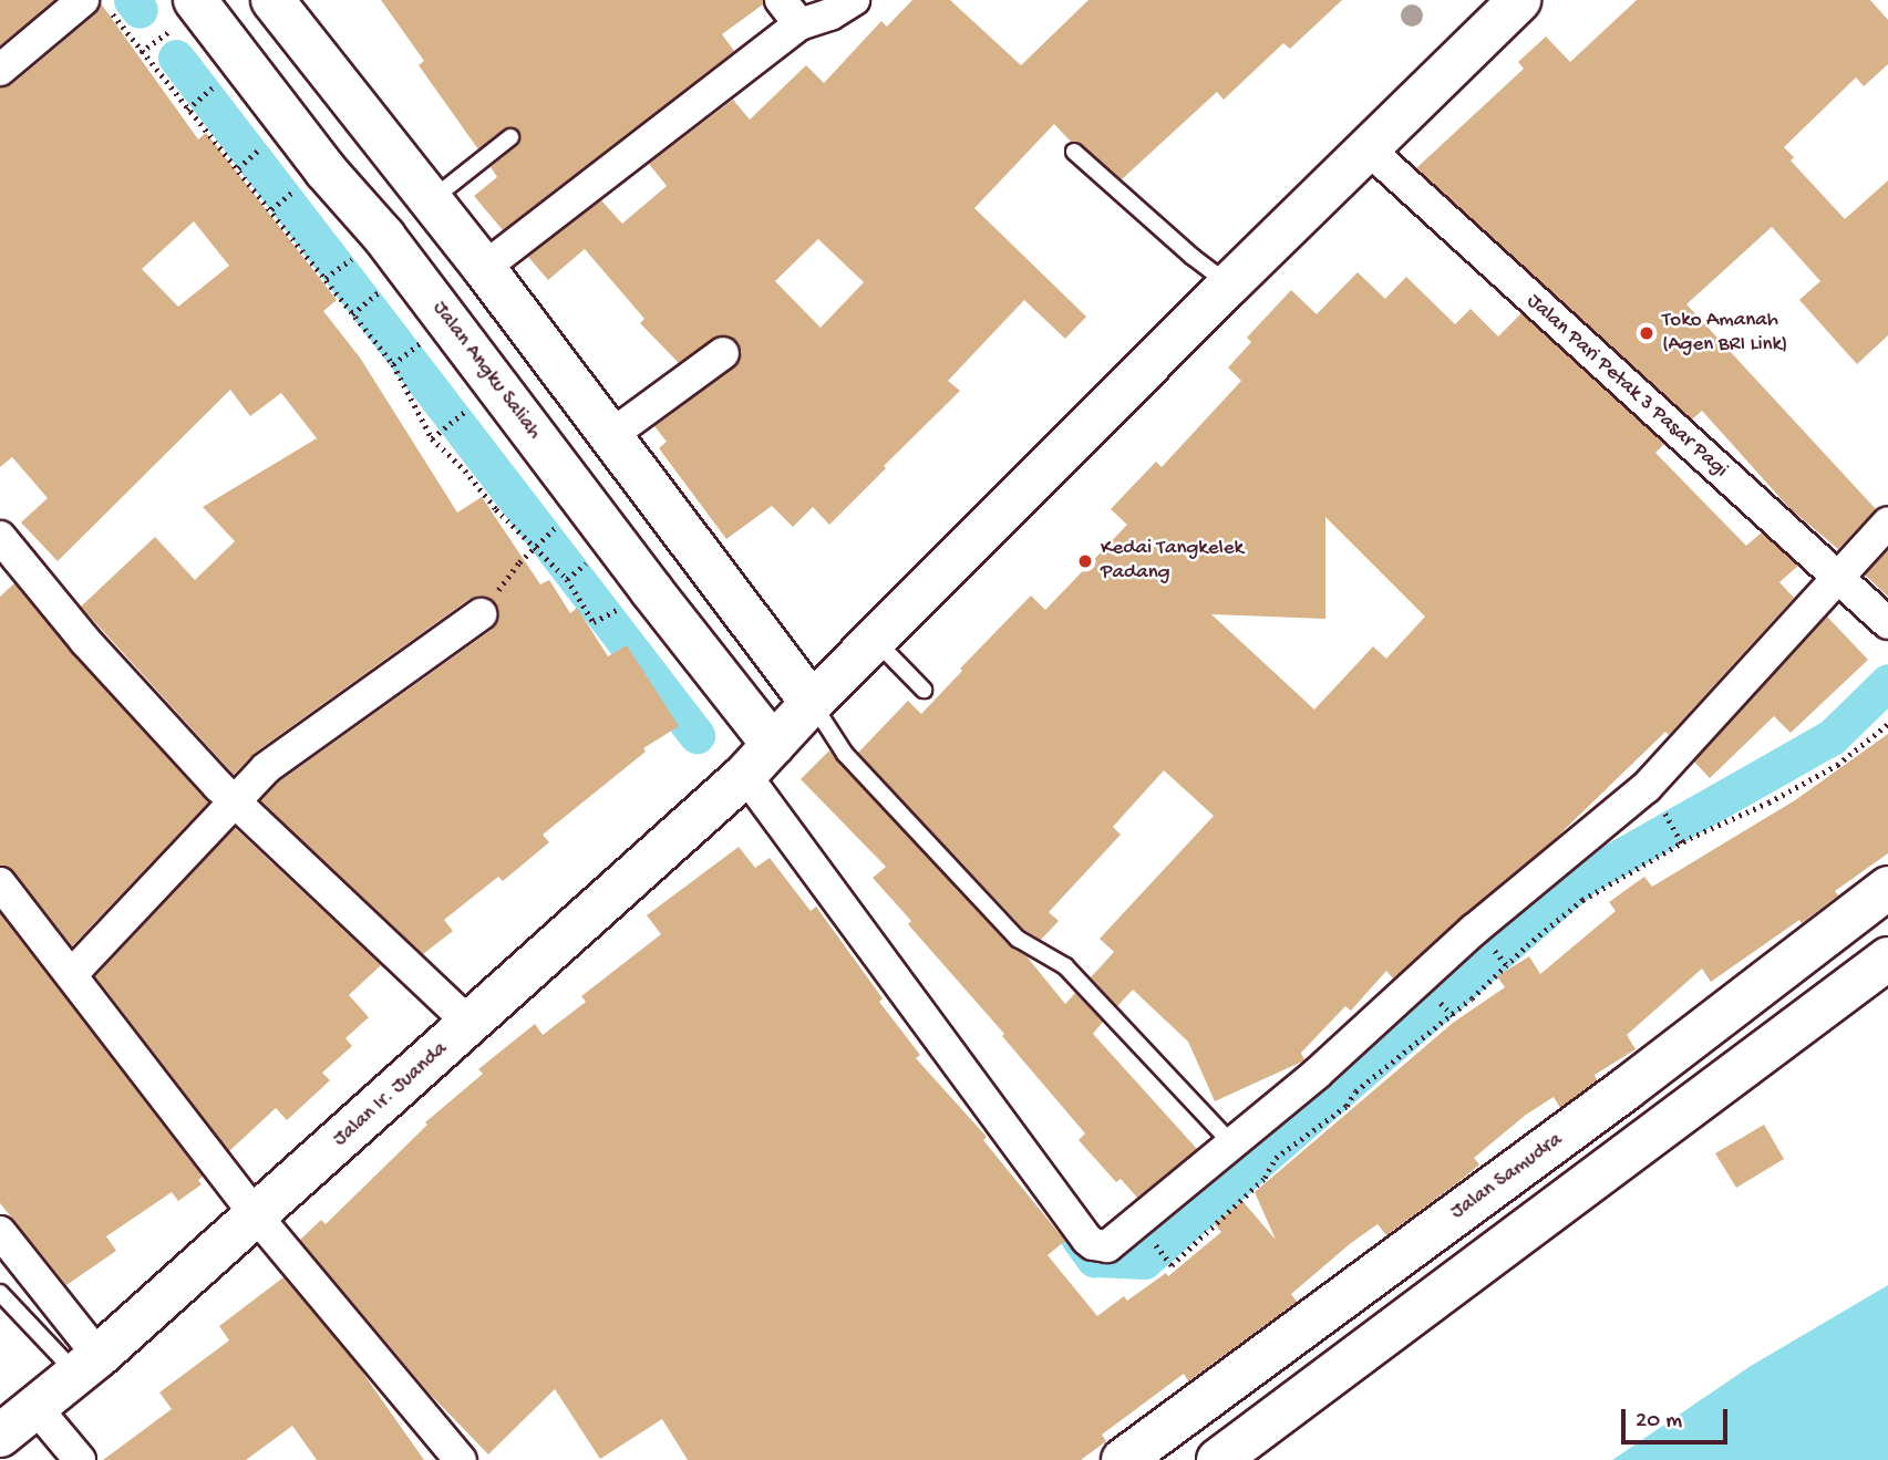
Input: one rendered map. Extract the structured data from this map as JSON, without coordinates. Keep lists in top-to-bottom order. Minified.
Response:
{"streets":{"main road":["Jalan Angku Saliah","Jalan Ir. Juanda","Jalan Samudra"],"street":["Jalan Pari Petak 3 Pasar Pagi"]},"crossings":[["Jalan Angku Saliah","Jalan Ir. Juanda"],["Jalan Pari Petak 3 Pasar Pagi","Jalan Ir. Juanda"]],"places":["Toko Amanah (Agen BRI Link)","Kedai Tangkelek Padang"],"scale_bar":"20 m"}
